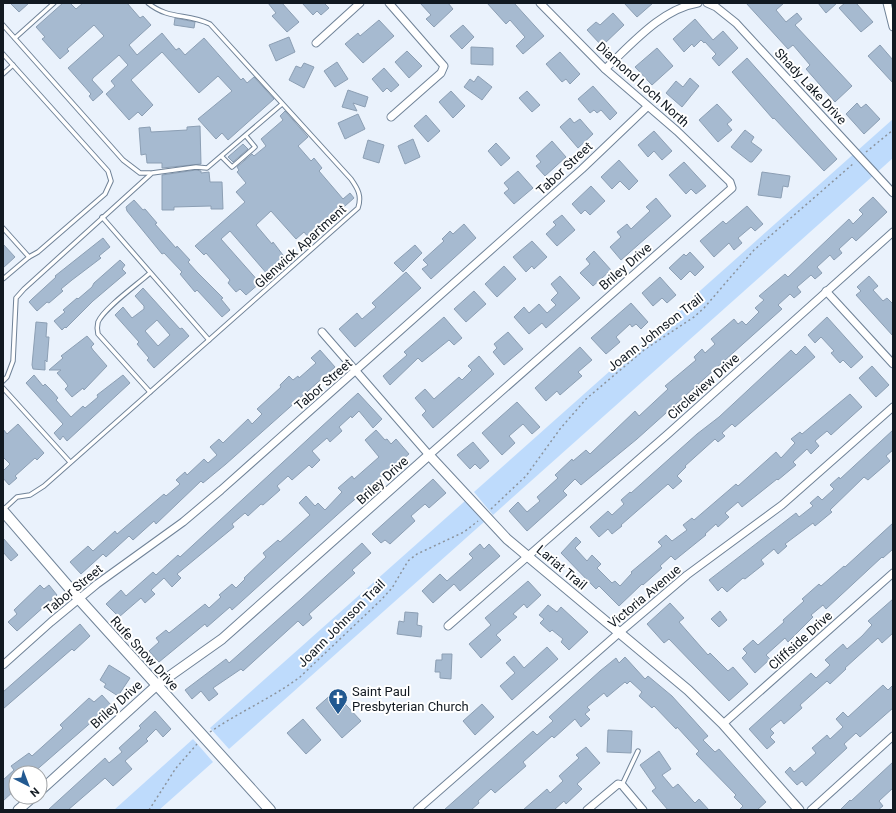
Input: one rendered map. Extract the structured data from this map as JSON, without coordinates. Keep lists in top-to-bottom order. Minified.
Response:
{"streets":{"main road":["Rufe Snow Drive"],"street":["Diamond Loch North","Shady Lake Drive","Tabor Street","Briley Drive","Circleview Drive","Lariat Trail","Victoria Avenue","Cliffside Drive"],"lane":["Glenwick Apartment"],"path":["Joann Johnson Trail"]},"crossings":[["Diamond Loch North","Tabor Street"],["Diamond Loch North","Briley Drive"],["Tabor Street","Lariat Trail"],["Tabor Street","Rufe Snow Drive"],["Glenwick Apartment","Rufe Snow Drive"],["Briley Drive","Lariat Trail"],["Briley Drive","Rufe Snow Drive"],["Circleview Drive","Lariat Trail"],["Lariat Trail","Victoria Avenue"],["Lariat Trail","Cliffside Drive"]],"places":{"church":["Saint Paul Presbyterian Church"]},"north":"bottom right"}
